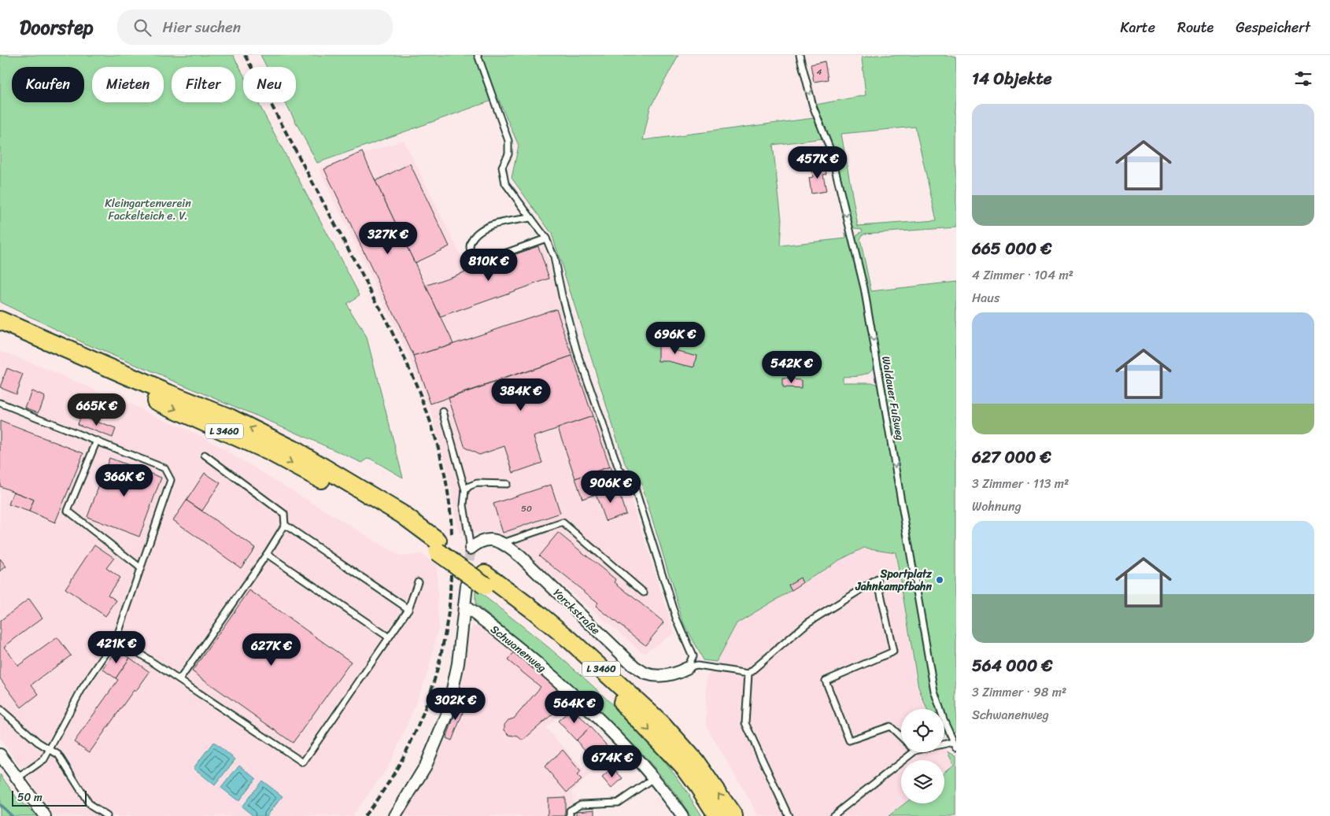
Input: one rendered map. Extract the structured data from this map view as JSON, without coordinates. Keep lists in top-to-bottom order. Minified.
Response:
{"streets":{"main road":["L 3460"],"street":["Yorckstraße","Schwanenweg"],"lane":["Waldauer Fußweg"]},"one_way":["Waldauer Fußweg"],"parks":["Kleingartenverein Fackelteich e. V."],"places":["Sportplatz Jahnkampfbahn"],"house_numbers":["4","50"],"scale_bar":"50 m","page":{"header":"Doorstep","search":"Hier suchen","nav":["Karte","Route","Gespeichert"],"heading":"14 Objekte","chip":["Kaufen","Mieten","Filter","Neu"],"list":[{"name":"665 000 €","note":"4 Zimmer · 104 m² · Haus"},{"name":"627 000 €","note":"3 Zimmer · 113 m² · Wohnung"},{"name":"564 000 €","note":"3 Zimmer · 98 m² · Schwanenweg"}],"price":["457K €","327K €","810K €","696K €","542K €","384K €","665K €","366K €","906K €","421K €","627K €","302K €","564K €","674K €"],"scale":"50 m"}}
